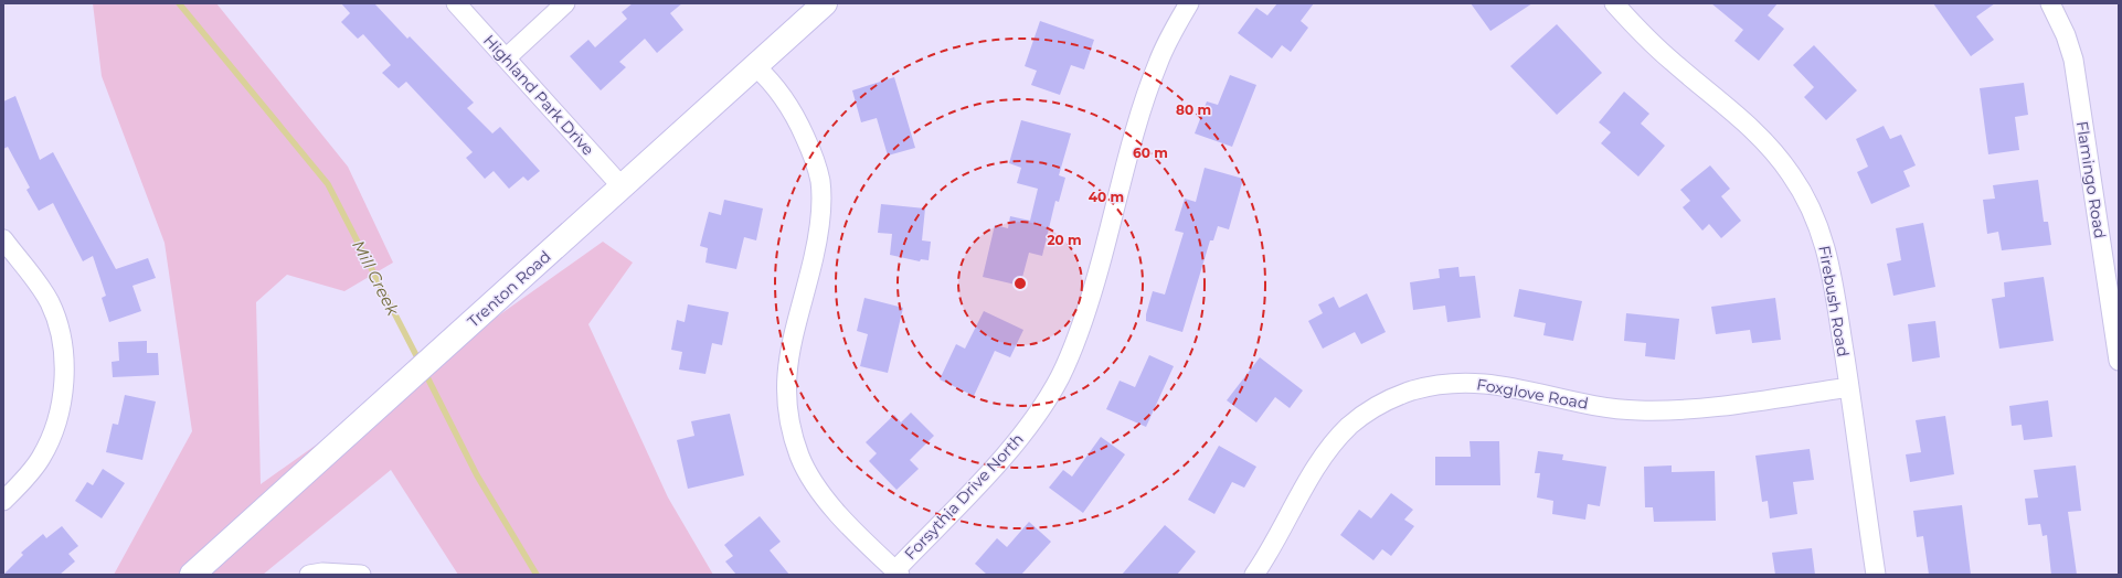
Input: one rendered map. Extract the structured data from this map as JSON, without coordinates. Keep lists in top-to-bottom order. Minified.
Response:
{"streets":{"main road":["Trenton Road"],"street":["Highland Park Drive","Flamingo Road","Firebush Road","Foxglove Road","Forsythia Drive North"]},"crossings":[["Highland Park Drive","Trenton Road"],["Firebush Road","Foxglove Road"]],"water":["Mill Creek"],"rings":["80 m","60 m","40 m","20 m"]}
